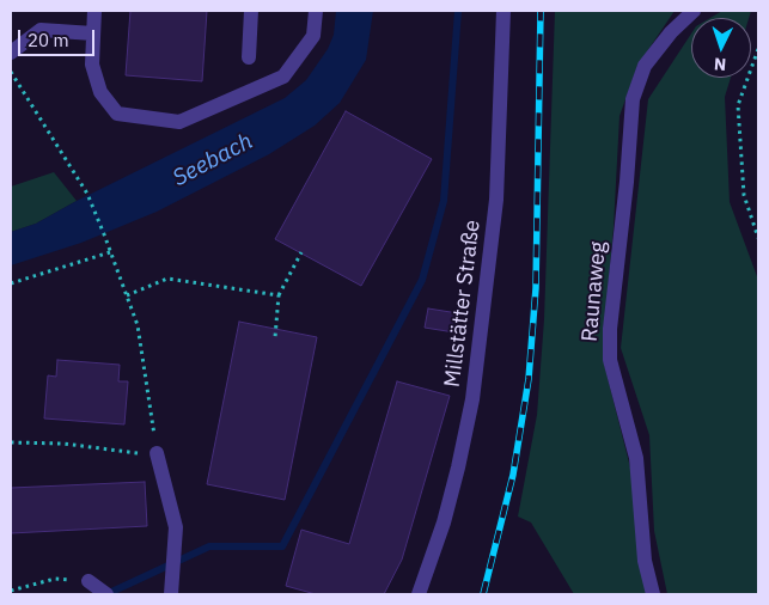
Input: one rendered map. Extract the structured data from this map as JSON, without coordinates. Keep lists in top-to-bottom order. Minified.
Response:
{"streets":{"street":["Raunaweg","Millstätter Straße"]},"water":["Seebach"],"scale_bar":"20 m","north":"bottom"}
